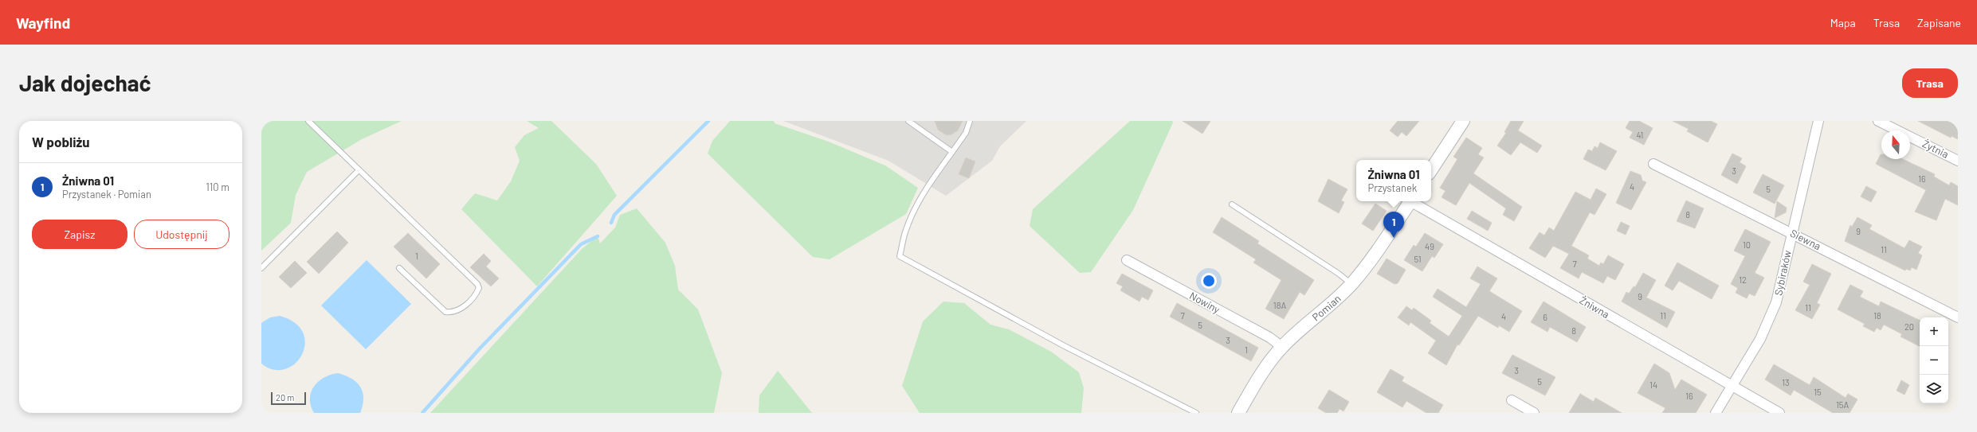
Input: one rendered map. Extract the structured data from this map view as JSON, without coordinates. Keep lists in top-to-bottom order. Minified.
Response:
{"streets":{"street":["Żytnia","Siewna","Sybiraków","Nowiny","Żniwna","Pomian"]},"crossings":[["Siewna","Sybiraków"],["Sybiraków","Żniwna"],["Nowiny","Pomian"]],"house_numbers":["41","3","16","4","5","8","9","10","49","11","1","51","7","12","9","18A","11","7","11","18","4","6","5","20","8","3","1","3","5","13","14","15","16","15A"],"scale_bar":"20 m","north":"top","page":{"header":"Wayfind","nav":["Mapa","Trasa","Zapisane"],"buttons":["Trasa",["Zapisz","Udostępnij"]],"title":"Jak dojechać","heading":"W pobliżu","popup":["Żniwna 01","Przystanek"],"list":[{"mark":"1","name":"Żniwna 01","note":"Przystanek · Pomian","value":"110 m"}],"pins":"1","map_buttons":["+","−"],"scale":"20 m"}}
